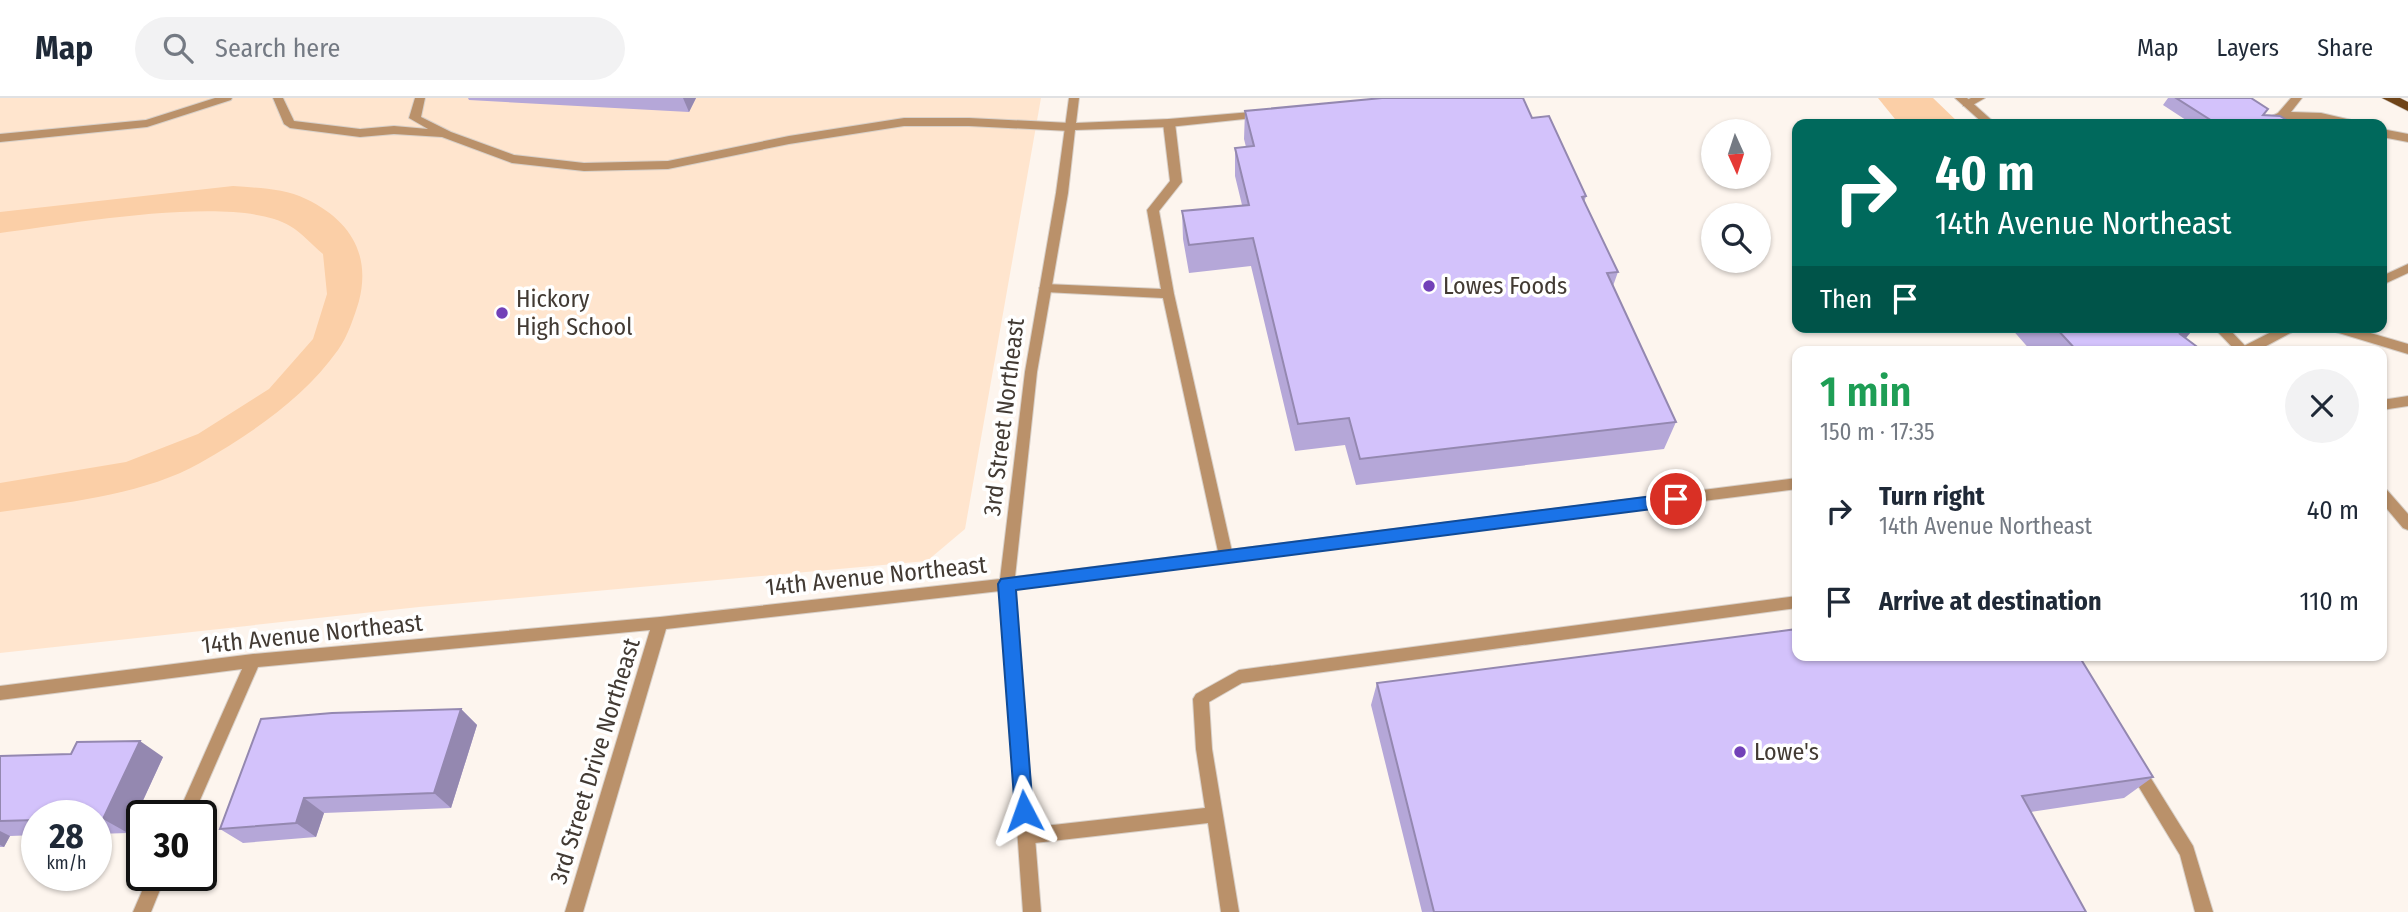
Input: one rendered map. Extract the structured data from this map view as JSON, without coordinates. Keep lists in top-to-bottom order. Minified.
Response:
{"streets":{"street":["3rd Street Northeast","14th Avenue Northeast","3rd Street Drive Northeast"]},"crossings":[["3rd Street Northeast","14th Avenue Northeast"],["14th Avenue Northeast","3rd Street Drive Northeast"]],"places":["Lowes Foods","Hickory High School","Lowe's"],"north":"bottom","page":{"header":"Map","search":"Search here","nav":["Map","Layers","Share"],"turn":["40 m","14th Avenue Northeast"],"then":"Then","heading":["1 min","150 m · 17:35"],"list":[{"name":"Turn right","note":"14th Avenue Northeast","value":"40 m"},{"name":"Arrive at destination","value":"110 m"}],"speed":"28 km/h","limit":"30"}}
